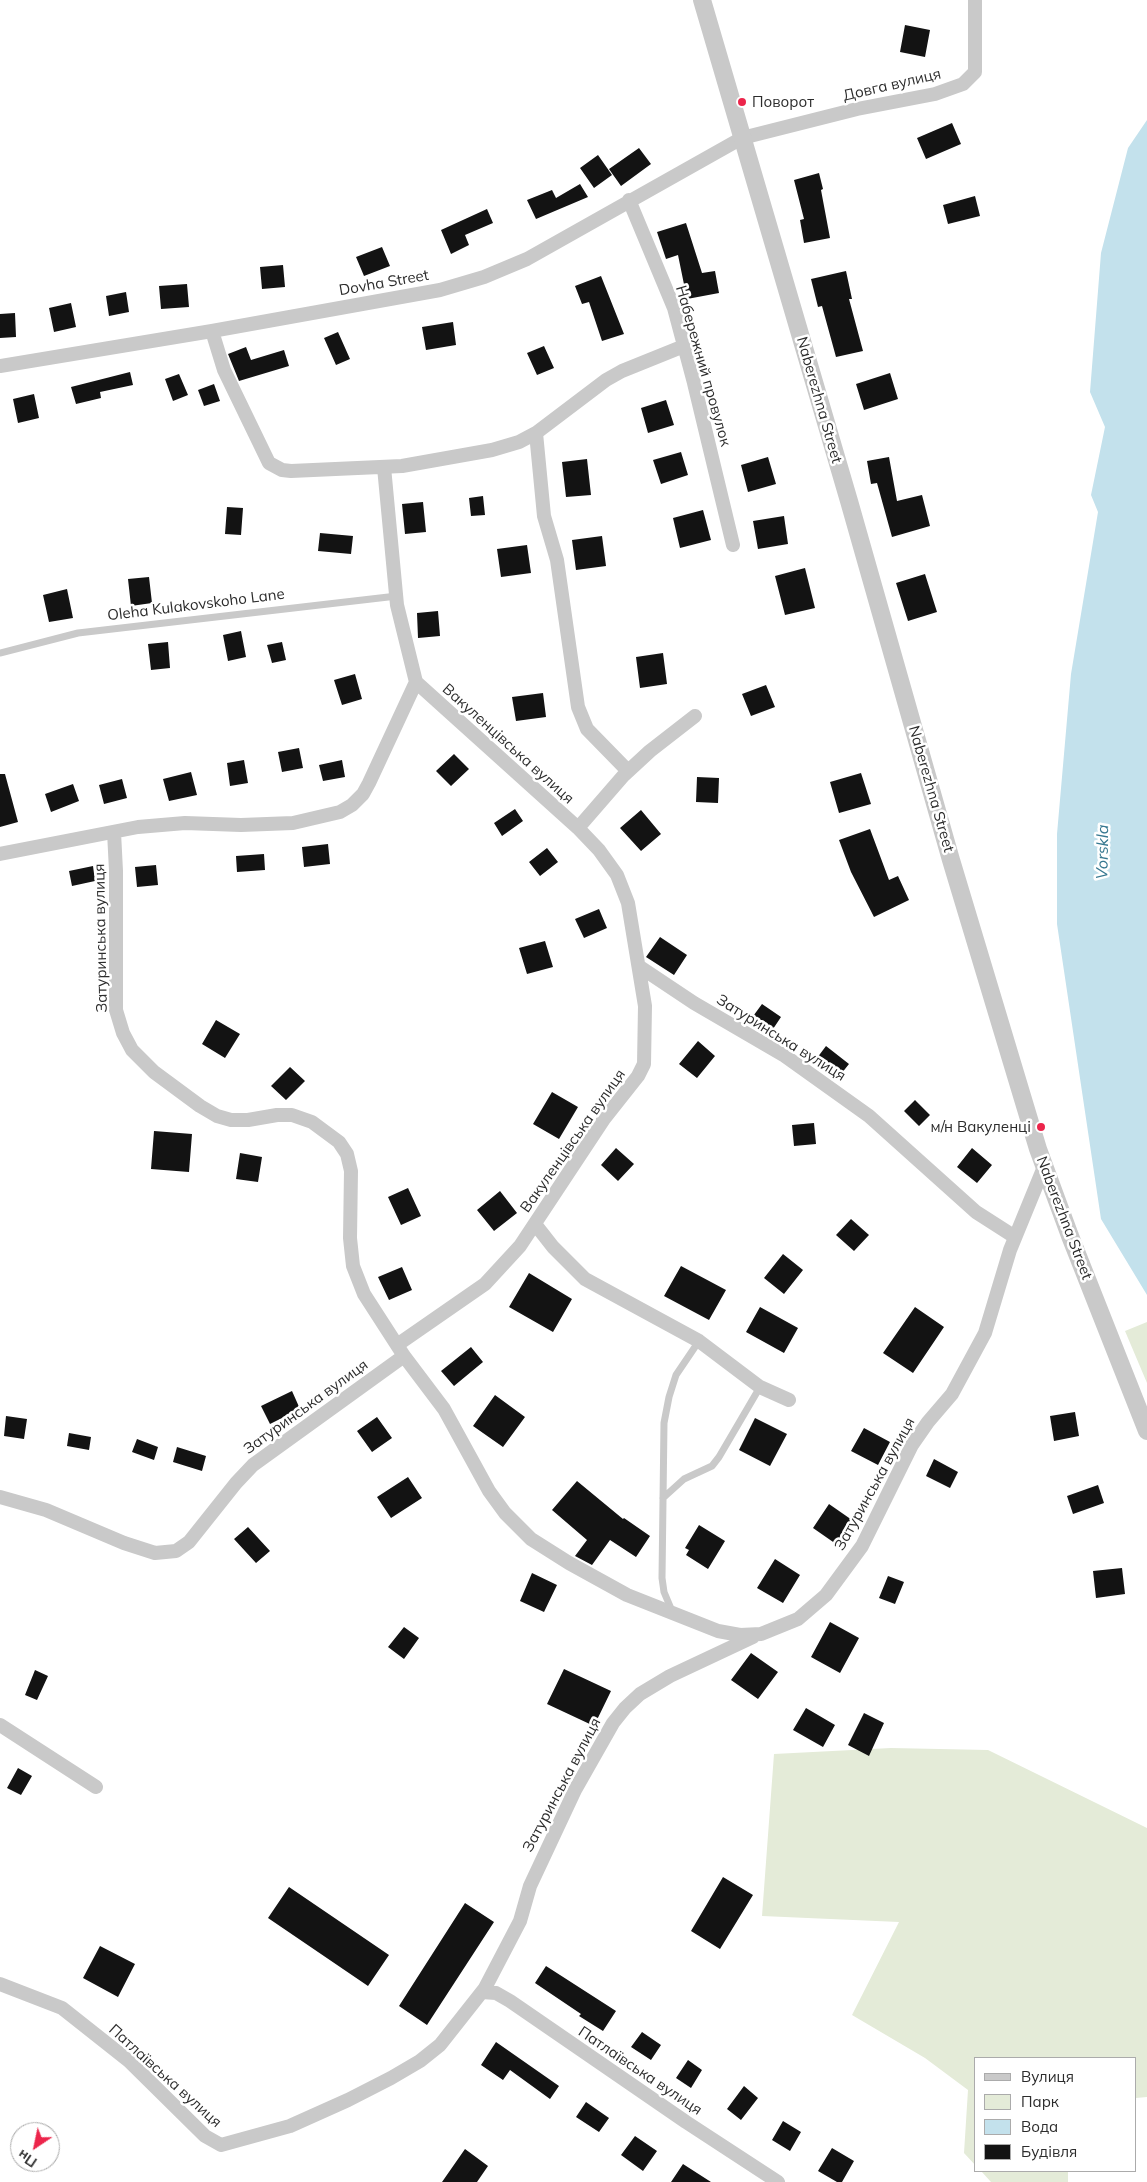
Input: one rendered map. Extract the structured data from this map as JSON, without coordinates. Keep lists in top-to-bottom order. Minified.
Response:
{"streets":{"street":["Довга вулиця","Dovha Street","Набережний провулок","Naberezhna Street","Вакуленцівська вулиця","Затуринська вулиця","Патлаївська вулиця"],"lane":["Oleha Kulakovskoho Lane"]},"crossings":[["Довга вулиця","Dovha Street"],["Довга вулиця","Naberezhna Street"],["Dovha Street","Набережний провулок"],["Dovha Street","Naberezhna Street"],["Naberezhna Street","Затуринська вулиця"],["Вакуленцівська вулиця","Затуринська вулиця"],["Затуринська вулиця","Патлаївська вулиця"]],"water":["Vorskla"],"places":["Поворот","м/н Вакуленці"],"legend":["Вулиця","Парк","Вода","Будівля"],"north":"bottom left"}
